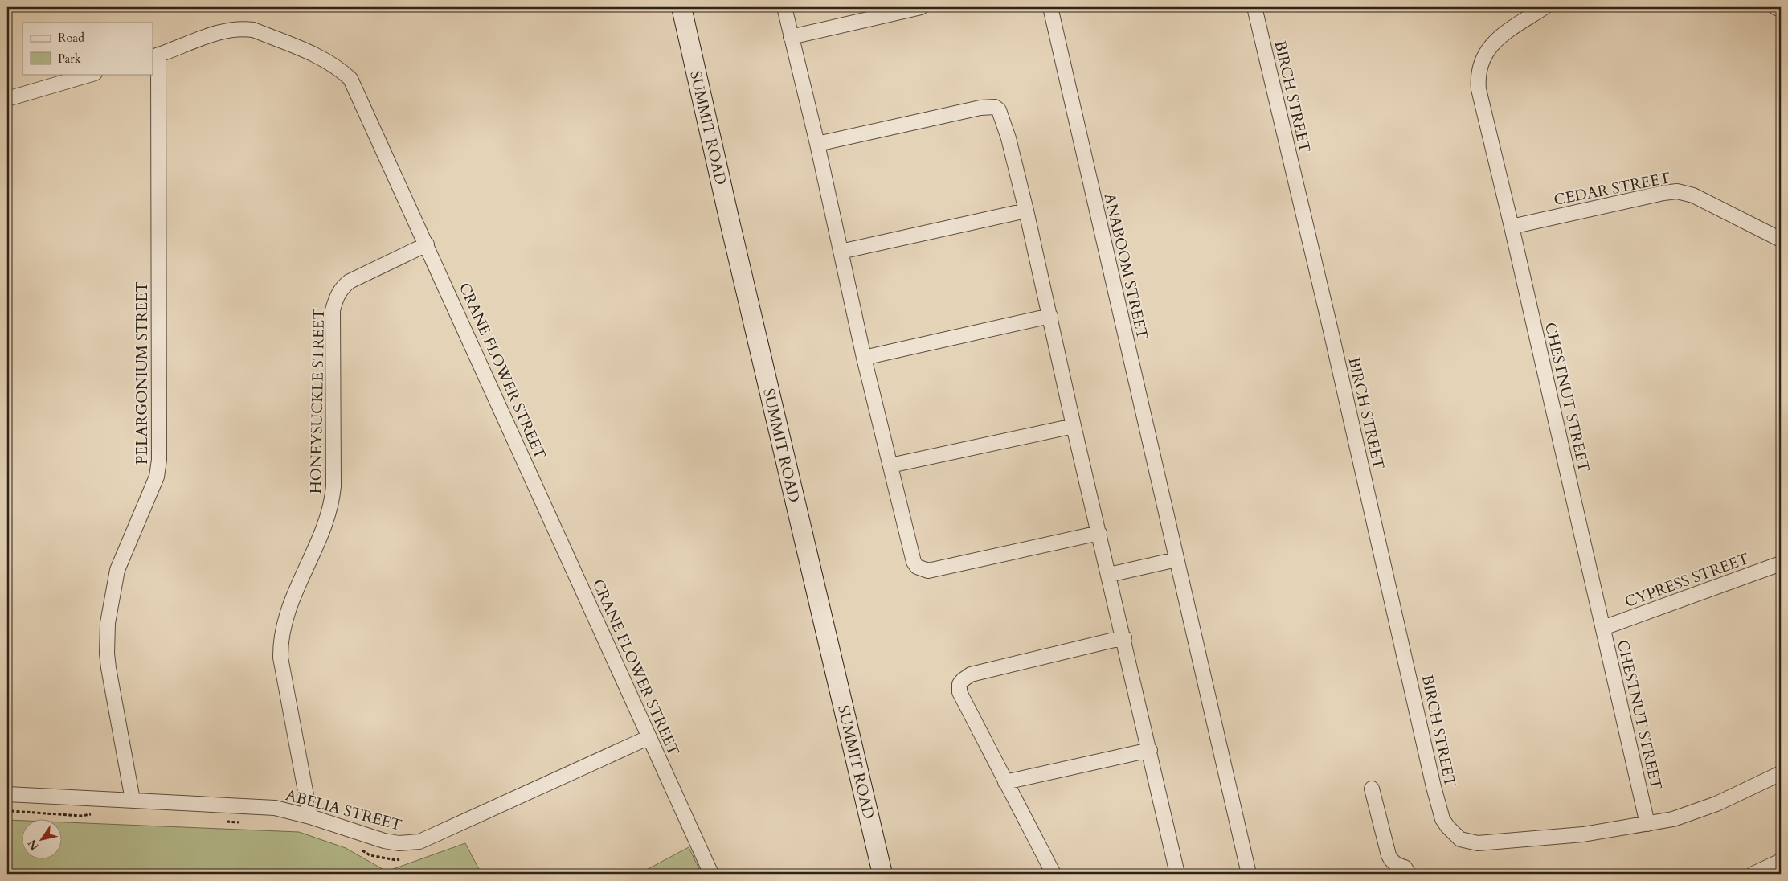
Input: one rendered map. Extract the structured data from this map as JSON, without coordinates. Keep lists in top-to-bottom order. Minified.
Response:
{"streets":{"main road":["SUMMIT ROAD"],"street":["BIRCH STREET","CEDAR STREET","ANABOOM STREET","CRANE FLOWER STREET","PELARGONIUM STREET","CHESTNUT STREET","HONEYSUCKLE STREET","CYPRESS STREET","ABELIA STREET"]},"crossings":[["BIRCH STREET","CHESTNUT STREET"],["CEDAR STREET","CHESTNUT STREET"],["CRANE FLOWER STREET","PELARGONIUM STREET"],["CRANE FLOWER STREET","HONEYSUCKLE STREET"],["CRANE FLOWER STREET","ABELIA STREET"],["PELARGONIUM STREET","ABELIA STREET"],["CHESTNUT STREET","CYPRESS STREET"],["HONEYSUCKLE STREET","ABELIA STREET"]],"legend":["Road","Park"],"north":"bottom left"}
